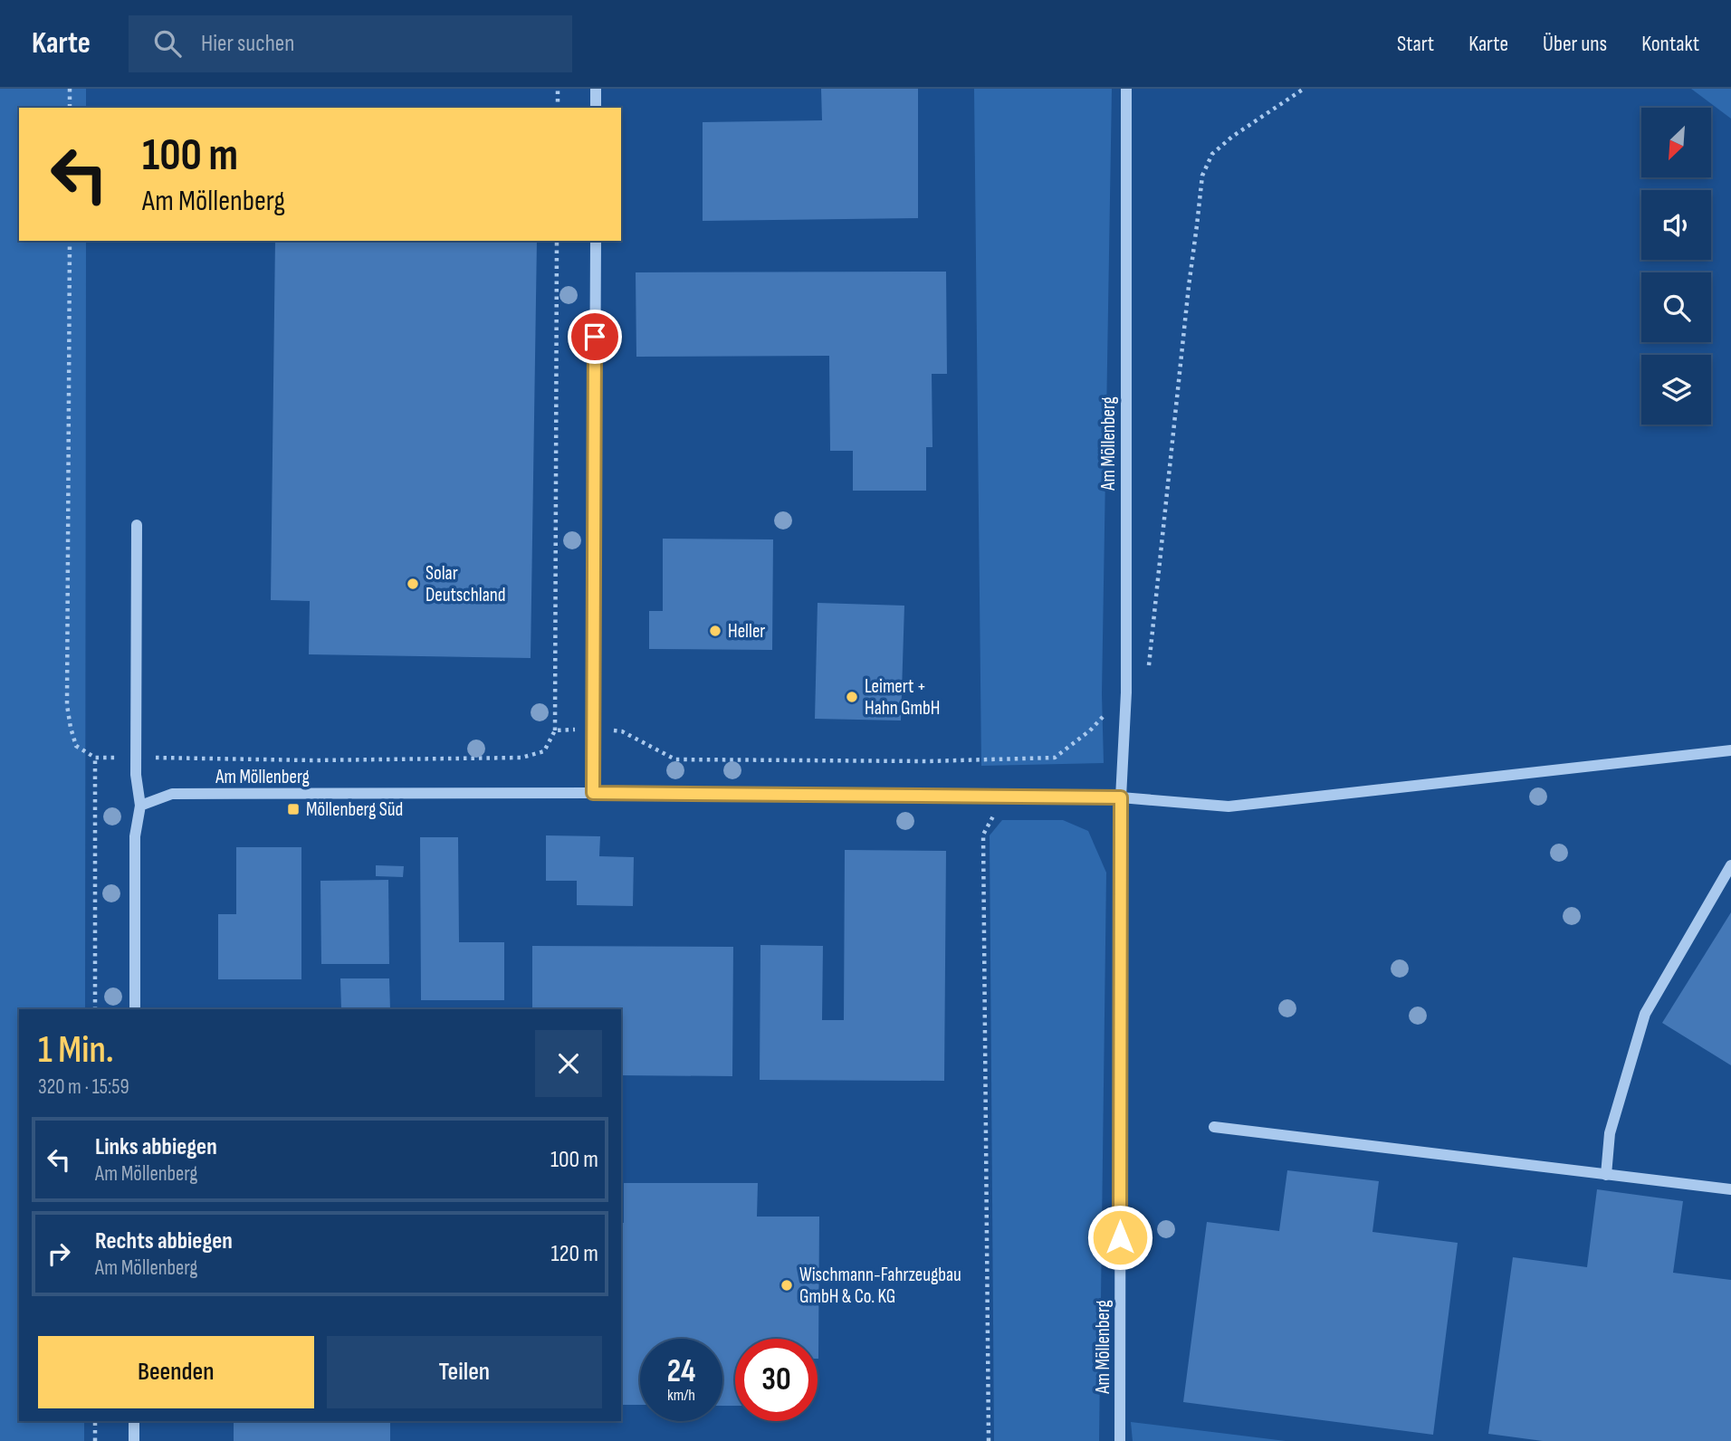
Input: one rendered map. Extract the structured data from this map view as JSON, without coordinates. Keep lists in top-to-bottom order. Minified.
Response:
{"streets":{"street":["Am Möllenberg"]},"places":{"other":["Solar Deutschland","Heller","Leimert + Hahn GmbH","Wischmann-Fahrzeugbau GmbH & Co. KG"],"transit":["Möllenberg Süd"]},"north":"bottom left","page":{"header":"Karte","search":"Hier suchen","nav":["Start","Karte","Über uns","Kontakt"],"turn":["100 m","Am Möllenberg"],"heading":["1 Min.","320 m · 15:59"],"list":[{"name":"Links abbiegen","note":"Am Möllenberg","value":"100 m"},{"name":"Rechts abbiegen","note":"Am Möllenberg","value":"120 m"}],"buttons":["Beenden","Teilen"],"speed":"24 km/h","limit":"30"}}
